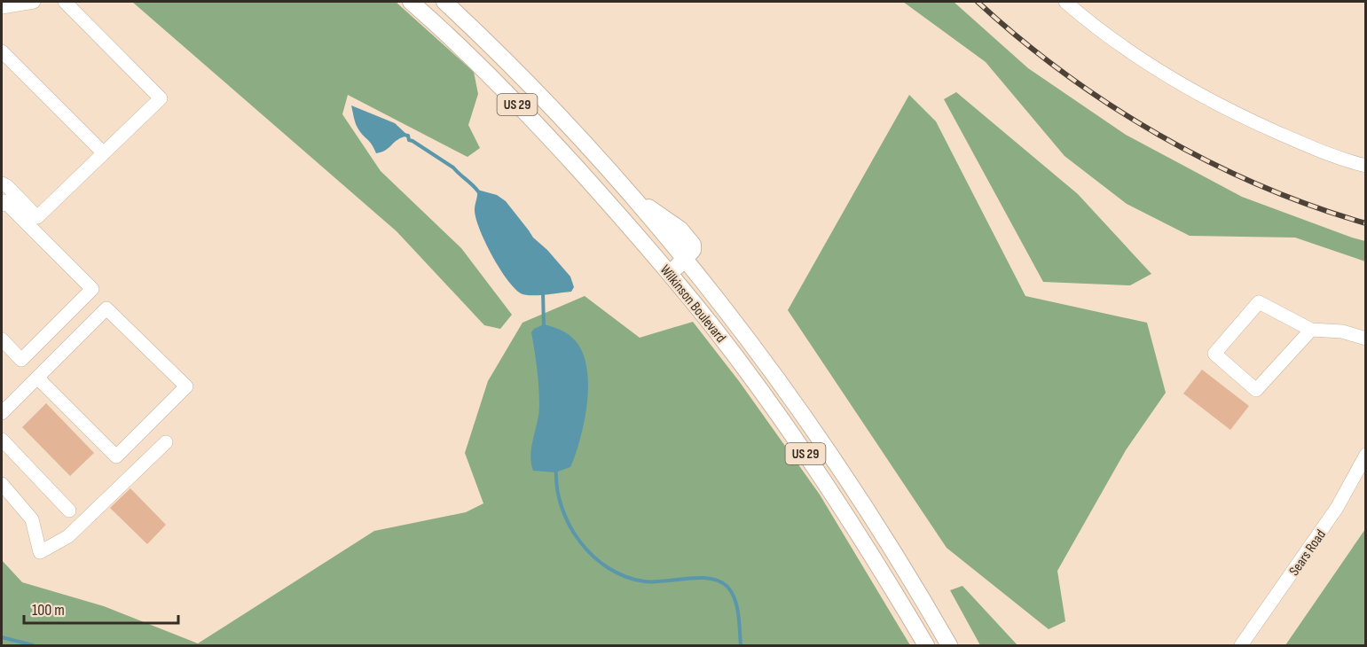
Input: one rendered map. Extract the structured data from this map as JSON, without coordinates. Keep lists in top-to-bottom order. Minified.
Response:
{"streets":{"main road":["US 29","Wilkinson Boulevard"],"street":["Sears Road"]},"crossings":[["US 29","Wilkinson Boulevard"]],"scale_bar":"100 m"}
